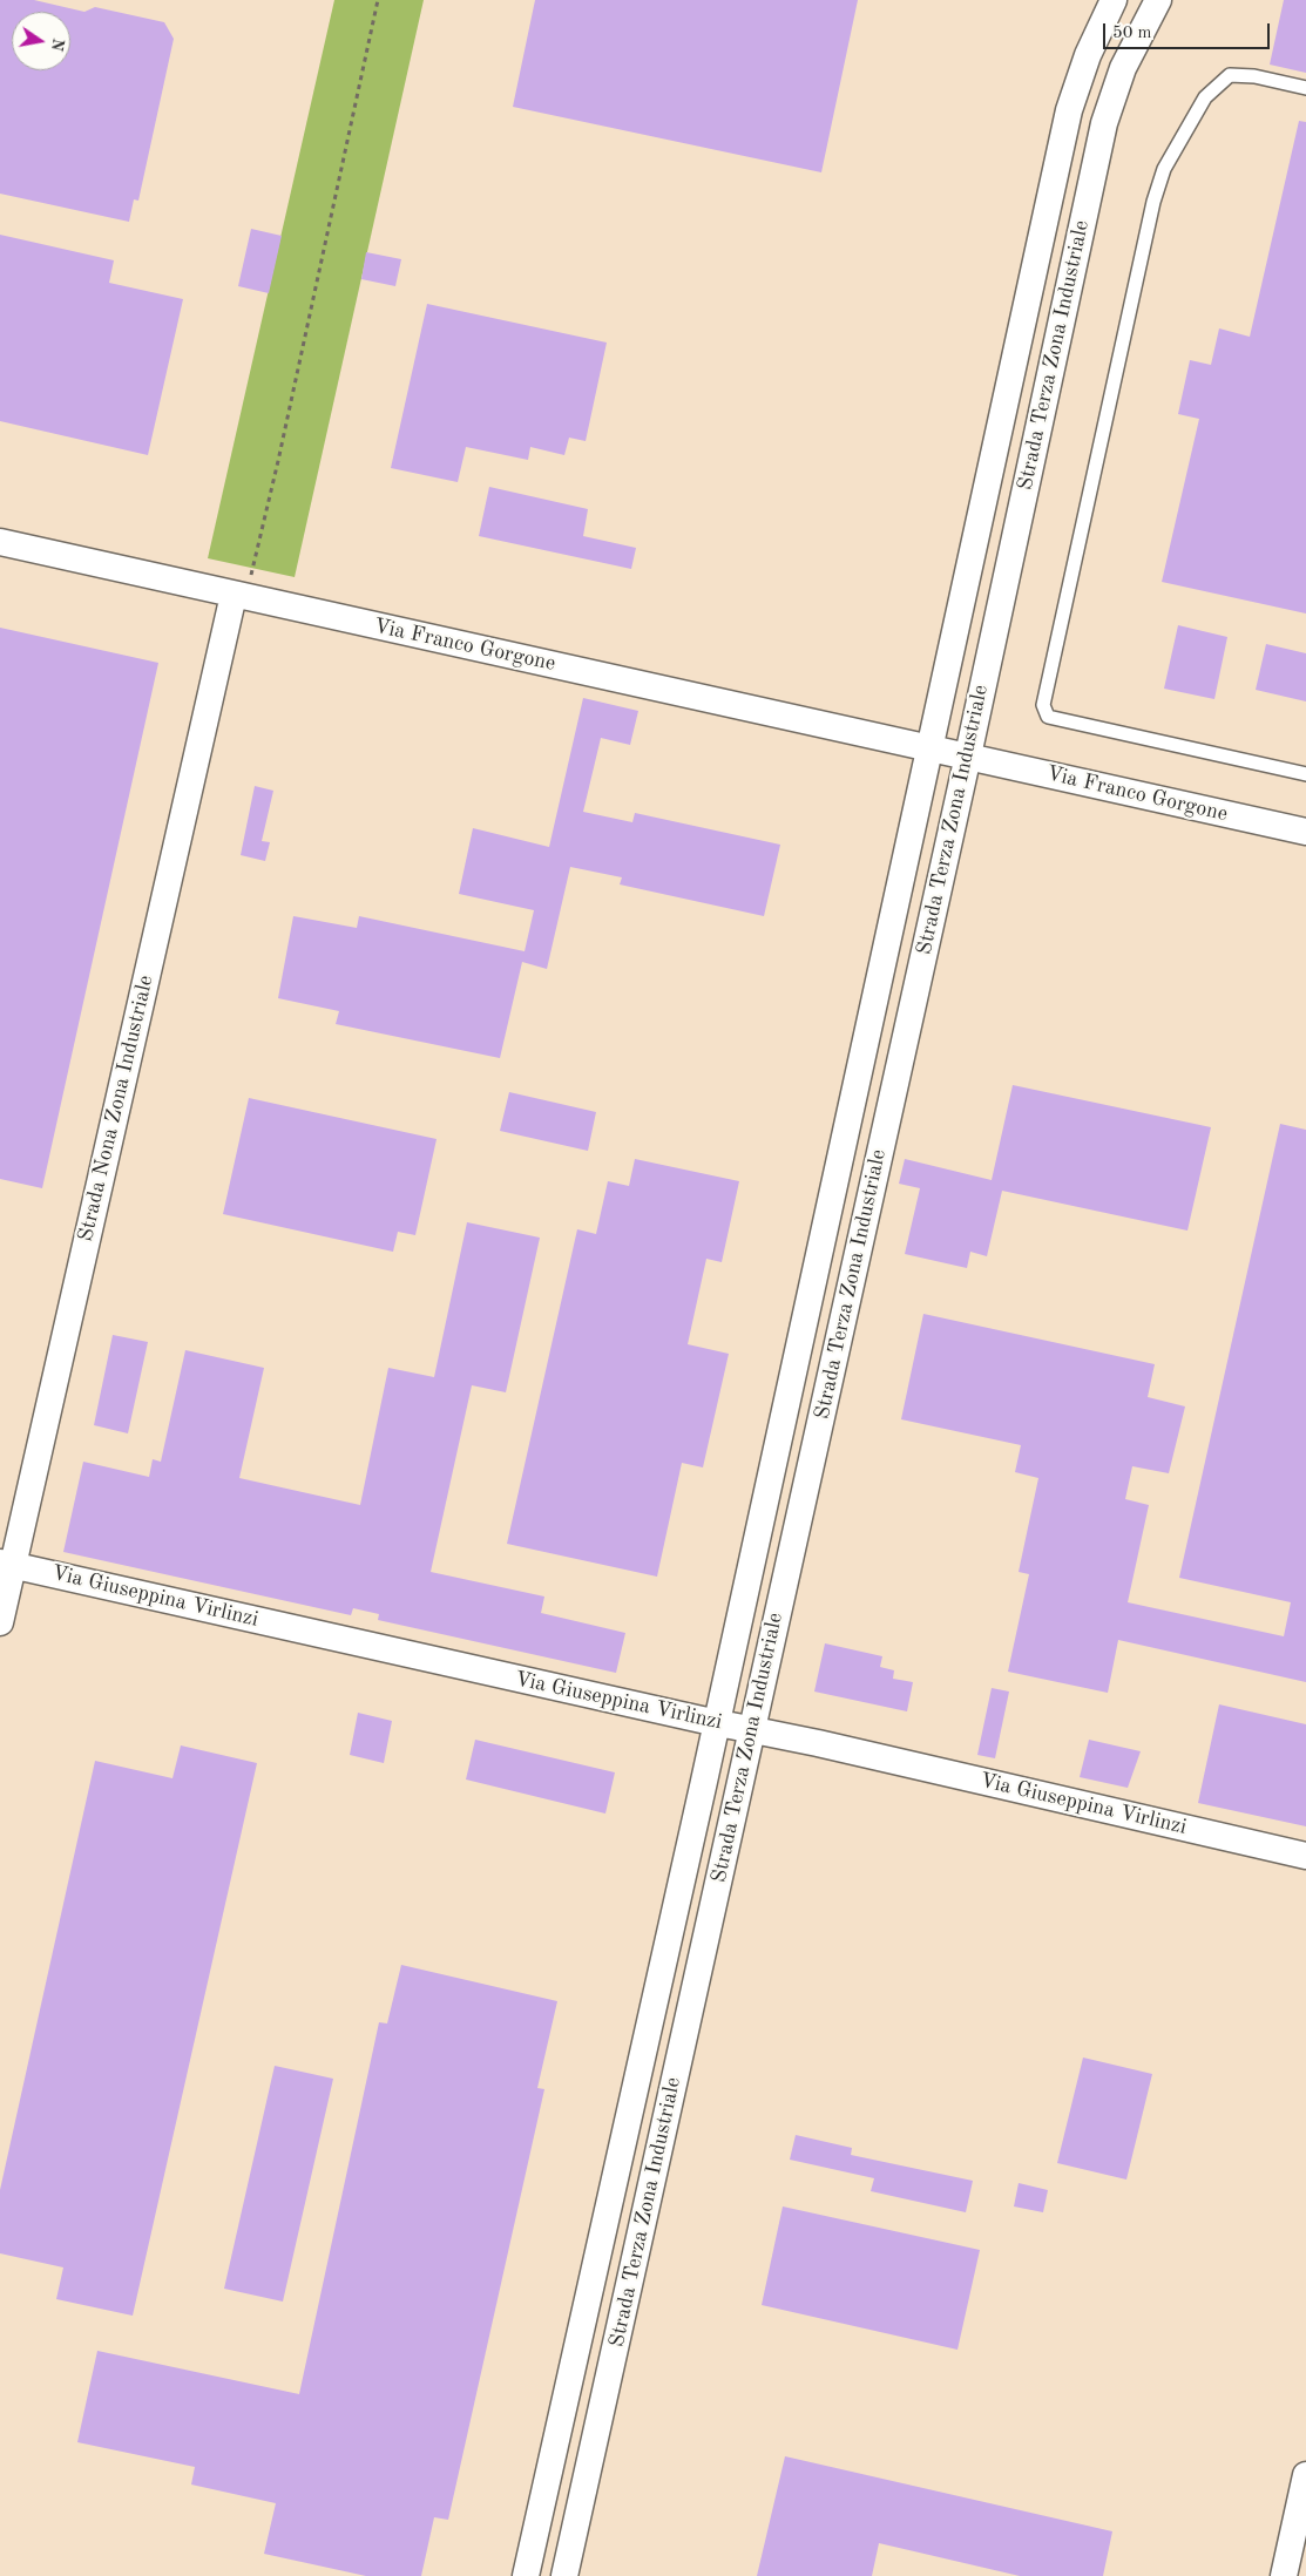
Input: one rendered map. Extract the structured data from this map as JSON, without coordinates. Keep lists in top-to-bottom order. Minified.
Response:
{"streets":{"street":["Strada Terza Zona Industriale","Via Franco Gorgone","Strada Nona Zona Industriale","Via Giuseppina Virlinzi"]},"crossings":[["Strada Terza Zona Industriale","Via Franco Gorgone"],["Strada Terza Zona Industriale","Via Giuseppina Virlinzi"],["Via Franco Gorgone","Strada Nona Zona Industriale"],["Strada Nona Zona Industriale","Via Giuseppina Virlinzi"]],"scale_bar":"50 m","north":"right"}
